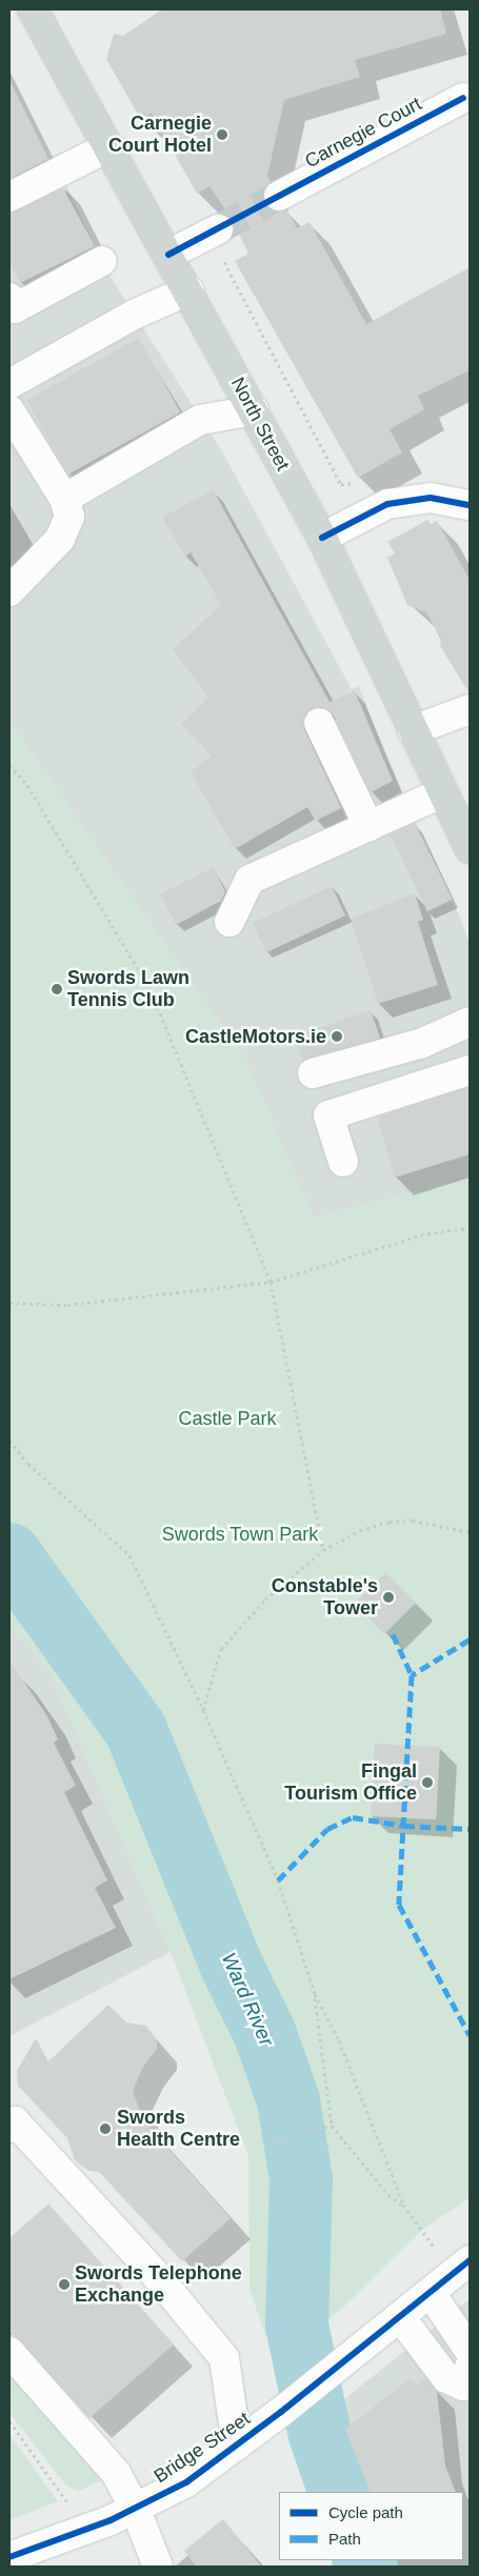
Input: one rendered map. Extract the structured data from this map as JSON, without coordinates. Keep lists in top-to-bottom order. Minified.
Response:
{"streets":{"main road":["North Street"],"street":["Carnegie Court","Bridge Street"]},"water":["Ward River"],"parks":["Castle Park","Swords Town Park"],"places":["Carnegie Court Hotel","Swords Lawn Tennis Club","CastleMotors.ie","Constable's Tower","Fingal Tourism Office","Swords Health Centre","Swords Telephone Exchange"],"legend":["Cycle path","Path"]}
